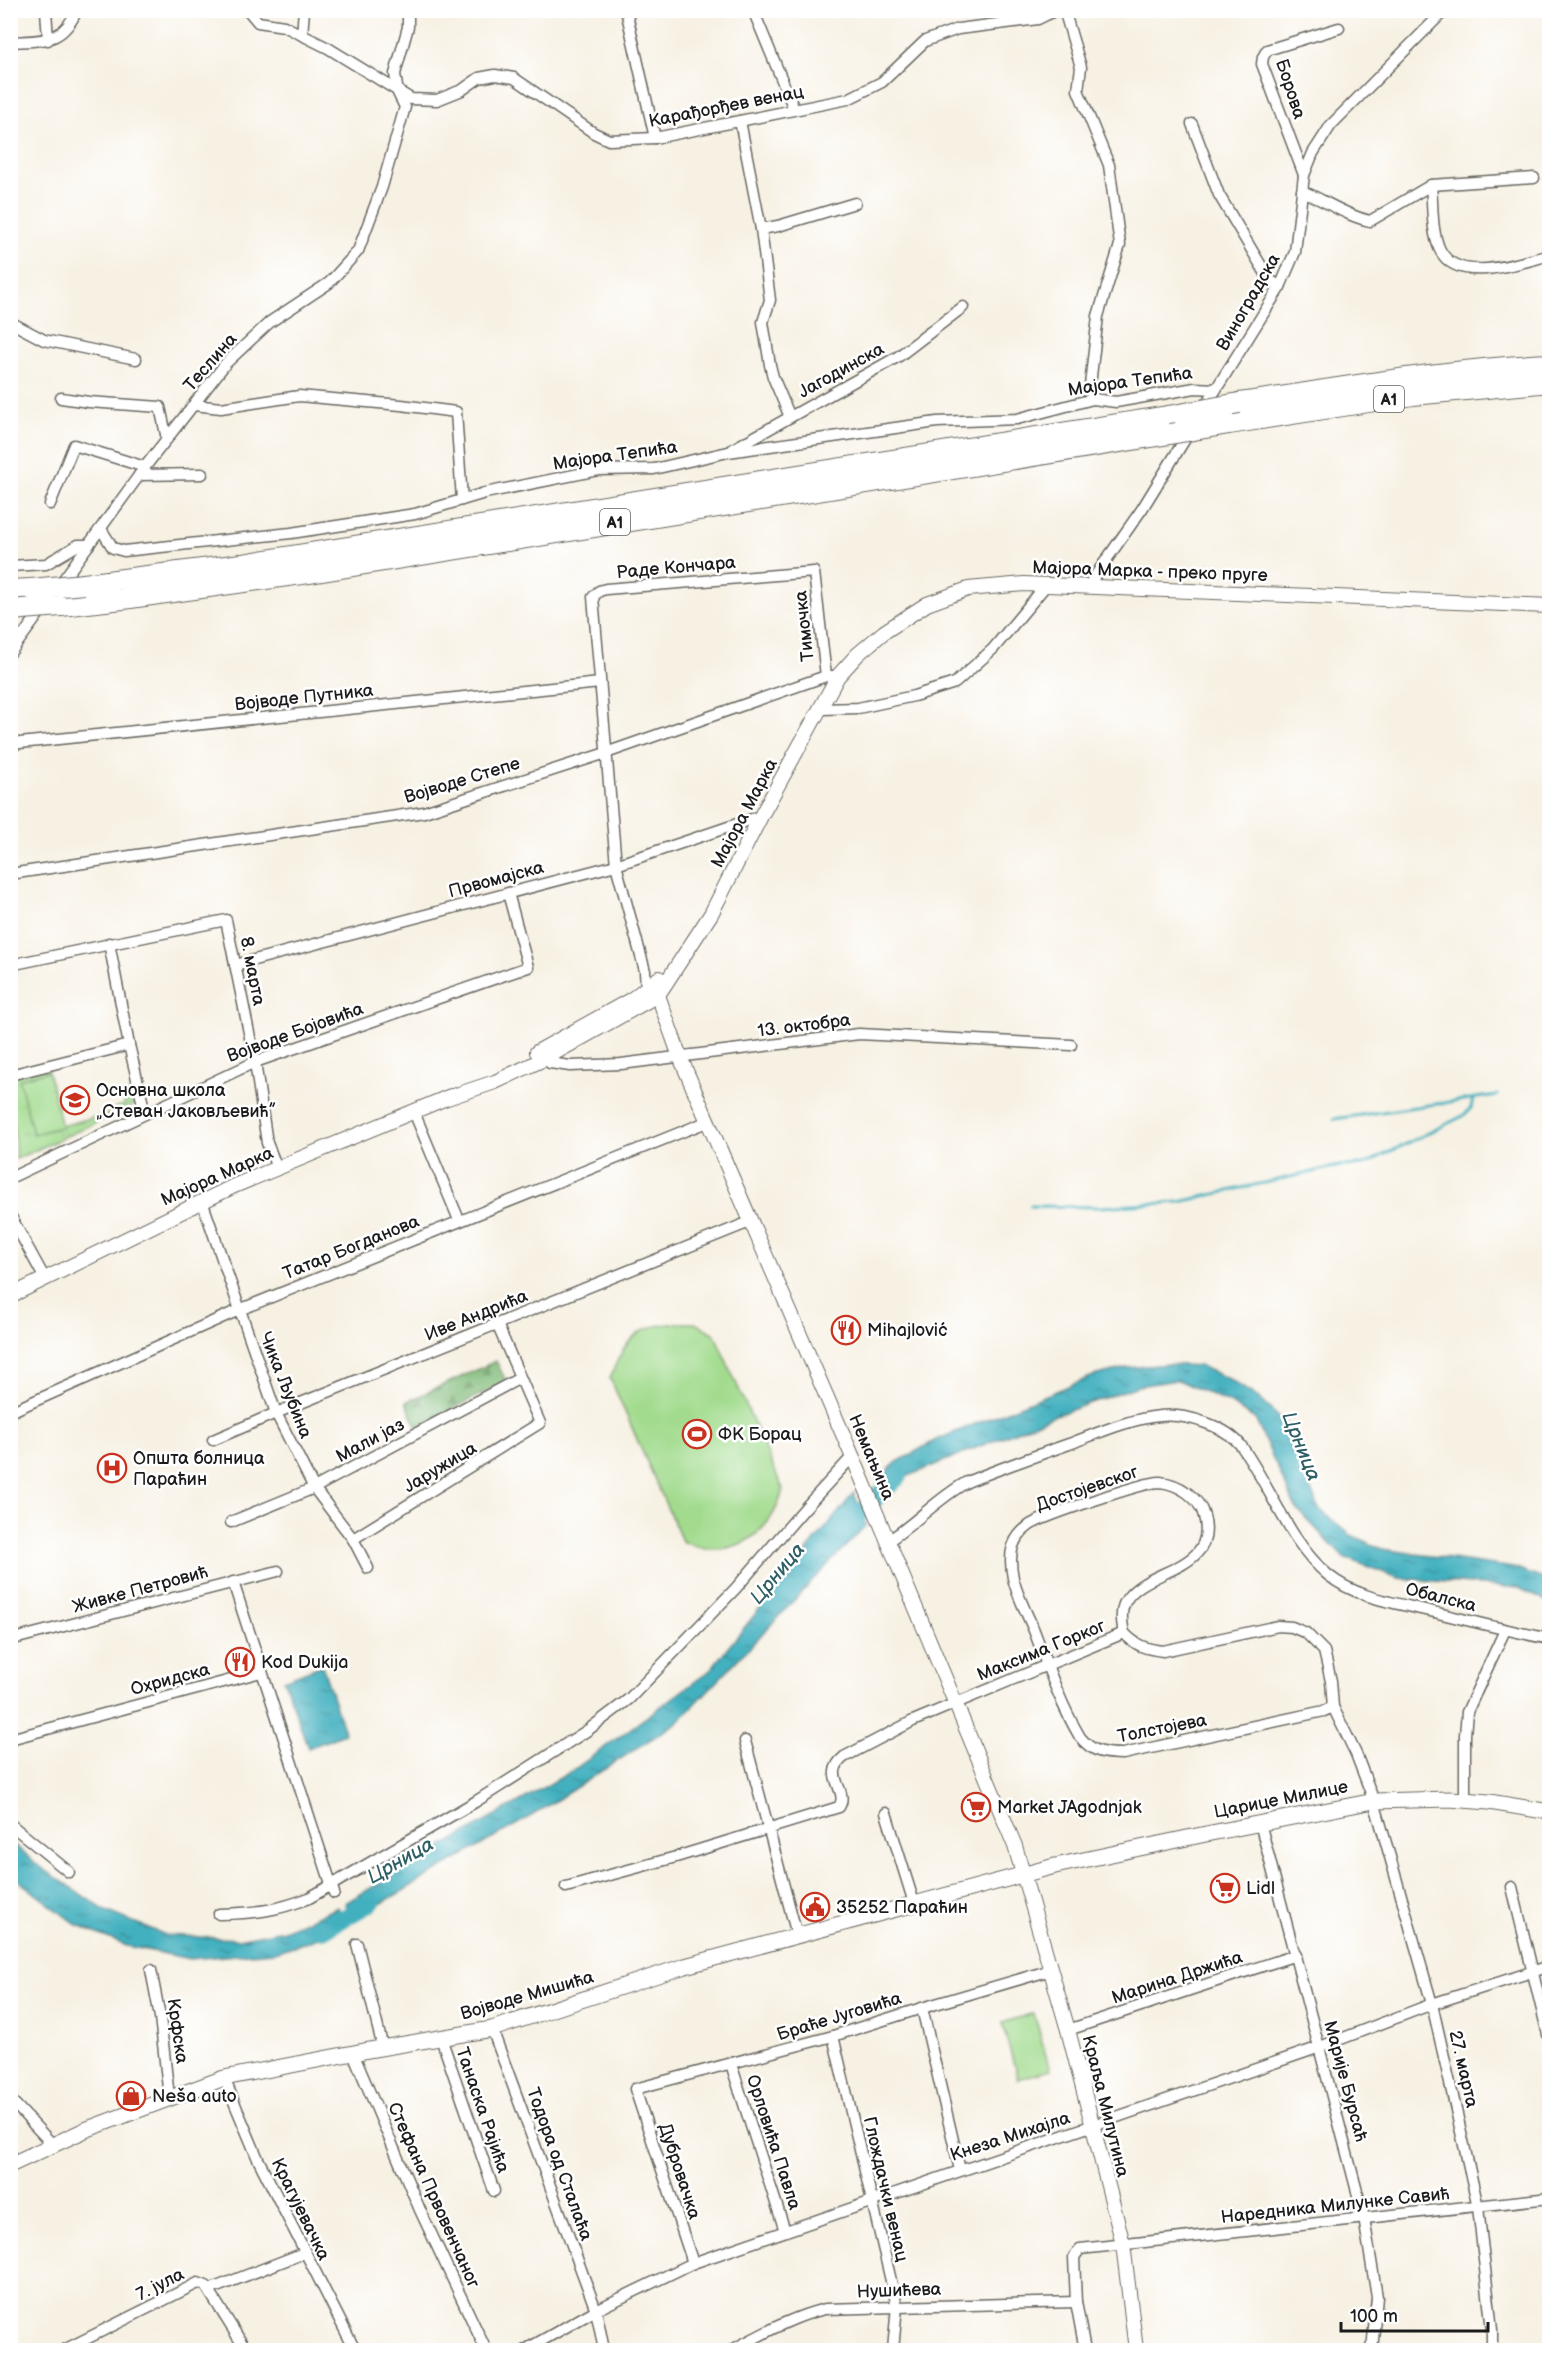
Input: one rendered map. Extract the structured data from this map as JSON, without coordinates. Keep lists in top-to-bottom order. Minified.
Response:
{"streets":{"highway":["A1"],"main road":["Царице Милице","Војводе Мишића"],"street":["Борова","Карађорђев венац","Виноградска","Теслина","Јагодинска","Мајора Тепића","Раде Кончара","Мајора Марка - преко пруге","Тимочка","Војводе Путника","Војводе Степе","Мајора Марка","Првомајска","8. марта","13. октобра","Војводе Бојовића","Татар Богданова","Иве Андрића","Чика Љубина","Мали јаз","Немањина","Јаружица","Достојевског","Живке Петровић","Обалска","Максима Горког","Охридска","Толстојева","Марина Држића","Браће Југовића","Крфска","27. марта","Марије Бурсаћ","Краља Милутина","Танаска Рајића","Кнеза Михајла","Орловића Павла","Тодора од Сталаћа","Дубровачка","Глождачки венац","Стефана Првовенчаног","Наредника Милунке Савић","Крагујевачка","7. јула","Нушићева"]},"crossings":[["Борова","Виноградска"],["Карађорђев венац","Теслина"],["Виноградска","Мајора Тепића"],["Виноградска","Мајора Марка - преко пруге"],["Теслина","Мајора Тепића"],["Јагодинска","Мајора Тепића"],["Раде Кончара","Тимочка"],["Раде Кончара","Војводе Путника"],["Раде Кончара","Војводе Степе"],["Раде Кончара","Мајора Марка"],["Раде Кончара","Првомајска"],["Раде Кончара","Немањина"],["Мајора Марка - преко пруге","Тимочка"],["Мајора Марка - преко пруге","Војводе Степе"],["Мајора Марка - преко пруге","Мајора Марка"],["Тимочка","Војводе Степе"],["Мајора Марка","Првомајска"],["Мајора Марка","8. марта"],["Мајора Марка","13. октобра"],["Мајора Марка","Чика Љубина"],["Мајора Марка","Немањина"],["Првомајска","8. марта"],["Првомајска","Војводе Бојовића"],["8. марта","Војводе Бојовића"],["13. октобра","Немањина"],["Татар Богданова","Чика Љубина"],["Татар Богданова","Немањина"],["Иве Андрића","Чика Љубина"],["Иве Андрића","Немањина"],["Чика Љубина","Мали јаз"],["Чика Љубина","Јаружица"],["Мали јаз","Јаружица"],["Немањина","Обалска"],["Немањина","Максима Горког"],["Немањина","Царице Милице"],["Немањина","Војводе Мишића"],["Немањина","Краља Милутина"],["Достојевског","Максима Горког"],["Достојевског","Толстојева"],["Максима Горког","Толстојева"],["Максима Горког","Царице Милице"],["Максима Горког","27. марта"],["Царице Милице","Војводе Мишића"],["Царице Милице","27. марта"],["Царице Милице","Марије Бурсаћ"],["Царице Милице","Краља Милутина"],["Марина Држића","Марије Бурсаћ"],["Марина Држића","Краља Милутина"],["Војводе Мишића","Крфска"],["Војводе Мишића","Краља Милутина"],["Војводе Мишића","Танаска Рајића"],["Војводе Мишића","Тодора од Сталаћа"],["Војводе Мишића","Стефана Првовенчаног"],["Војводе Мишића","Крагујевачка"],["Браће Југовића","Краља Милутина"],["Браће Југовића","Орловића Павла"],["Браће Југовића","Дубровачка"],["Браће Југовића","Глождачки венац"],["27. марта","Кнеза Михајла"],["27. марта","Наредника Милунке Савић"],["Марије Бурсаћ","Кнеза Михајла"],["Марије Бурсаћ","Наредника Милунке Савић"],["Краља Милутина","Кнеза Михајла"],["Краља Милутина","Наредника Милунке Савић"],["Кнеза Михајла","Орловића Павла"],["Кнеза Михајла","Тодора од Сталаћа"],["Кнеза Михајла","Дубровачка"],["Кнеза Михајла","Глождачки венац"],["Глождачки венац","Нушићева"],["Крагујевачка","7. јула"]],"water":["Црница"],"places":{"school or university":["Основна школа „Стеван Јаковљевић”"],"restaurant":["Mihajlović","Kod Dukija"],"sports":["ФК Борац"],"hospital":["Општа болница Параћин"],"supermarket":["Market JAgodnjak","Lidl"],"public building":["35252 Параћин"],"shop":["Neša auto"]},"scale_bar":"100 m"}
